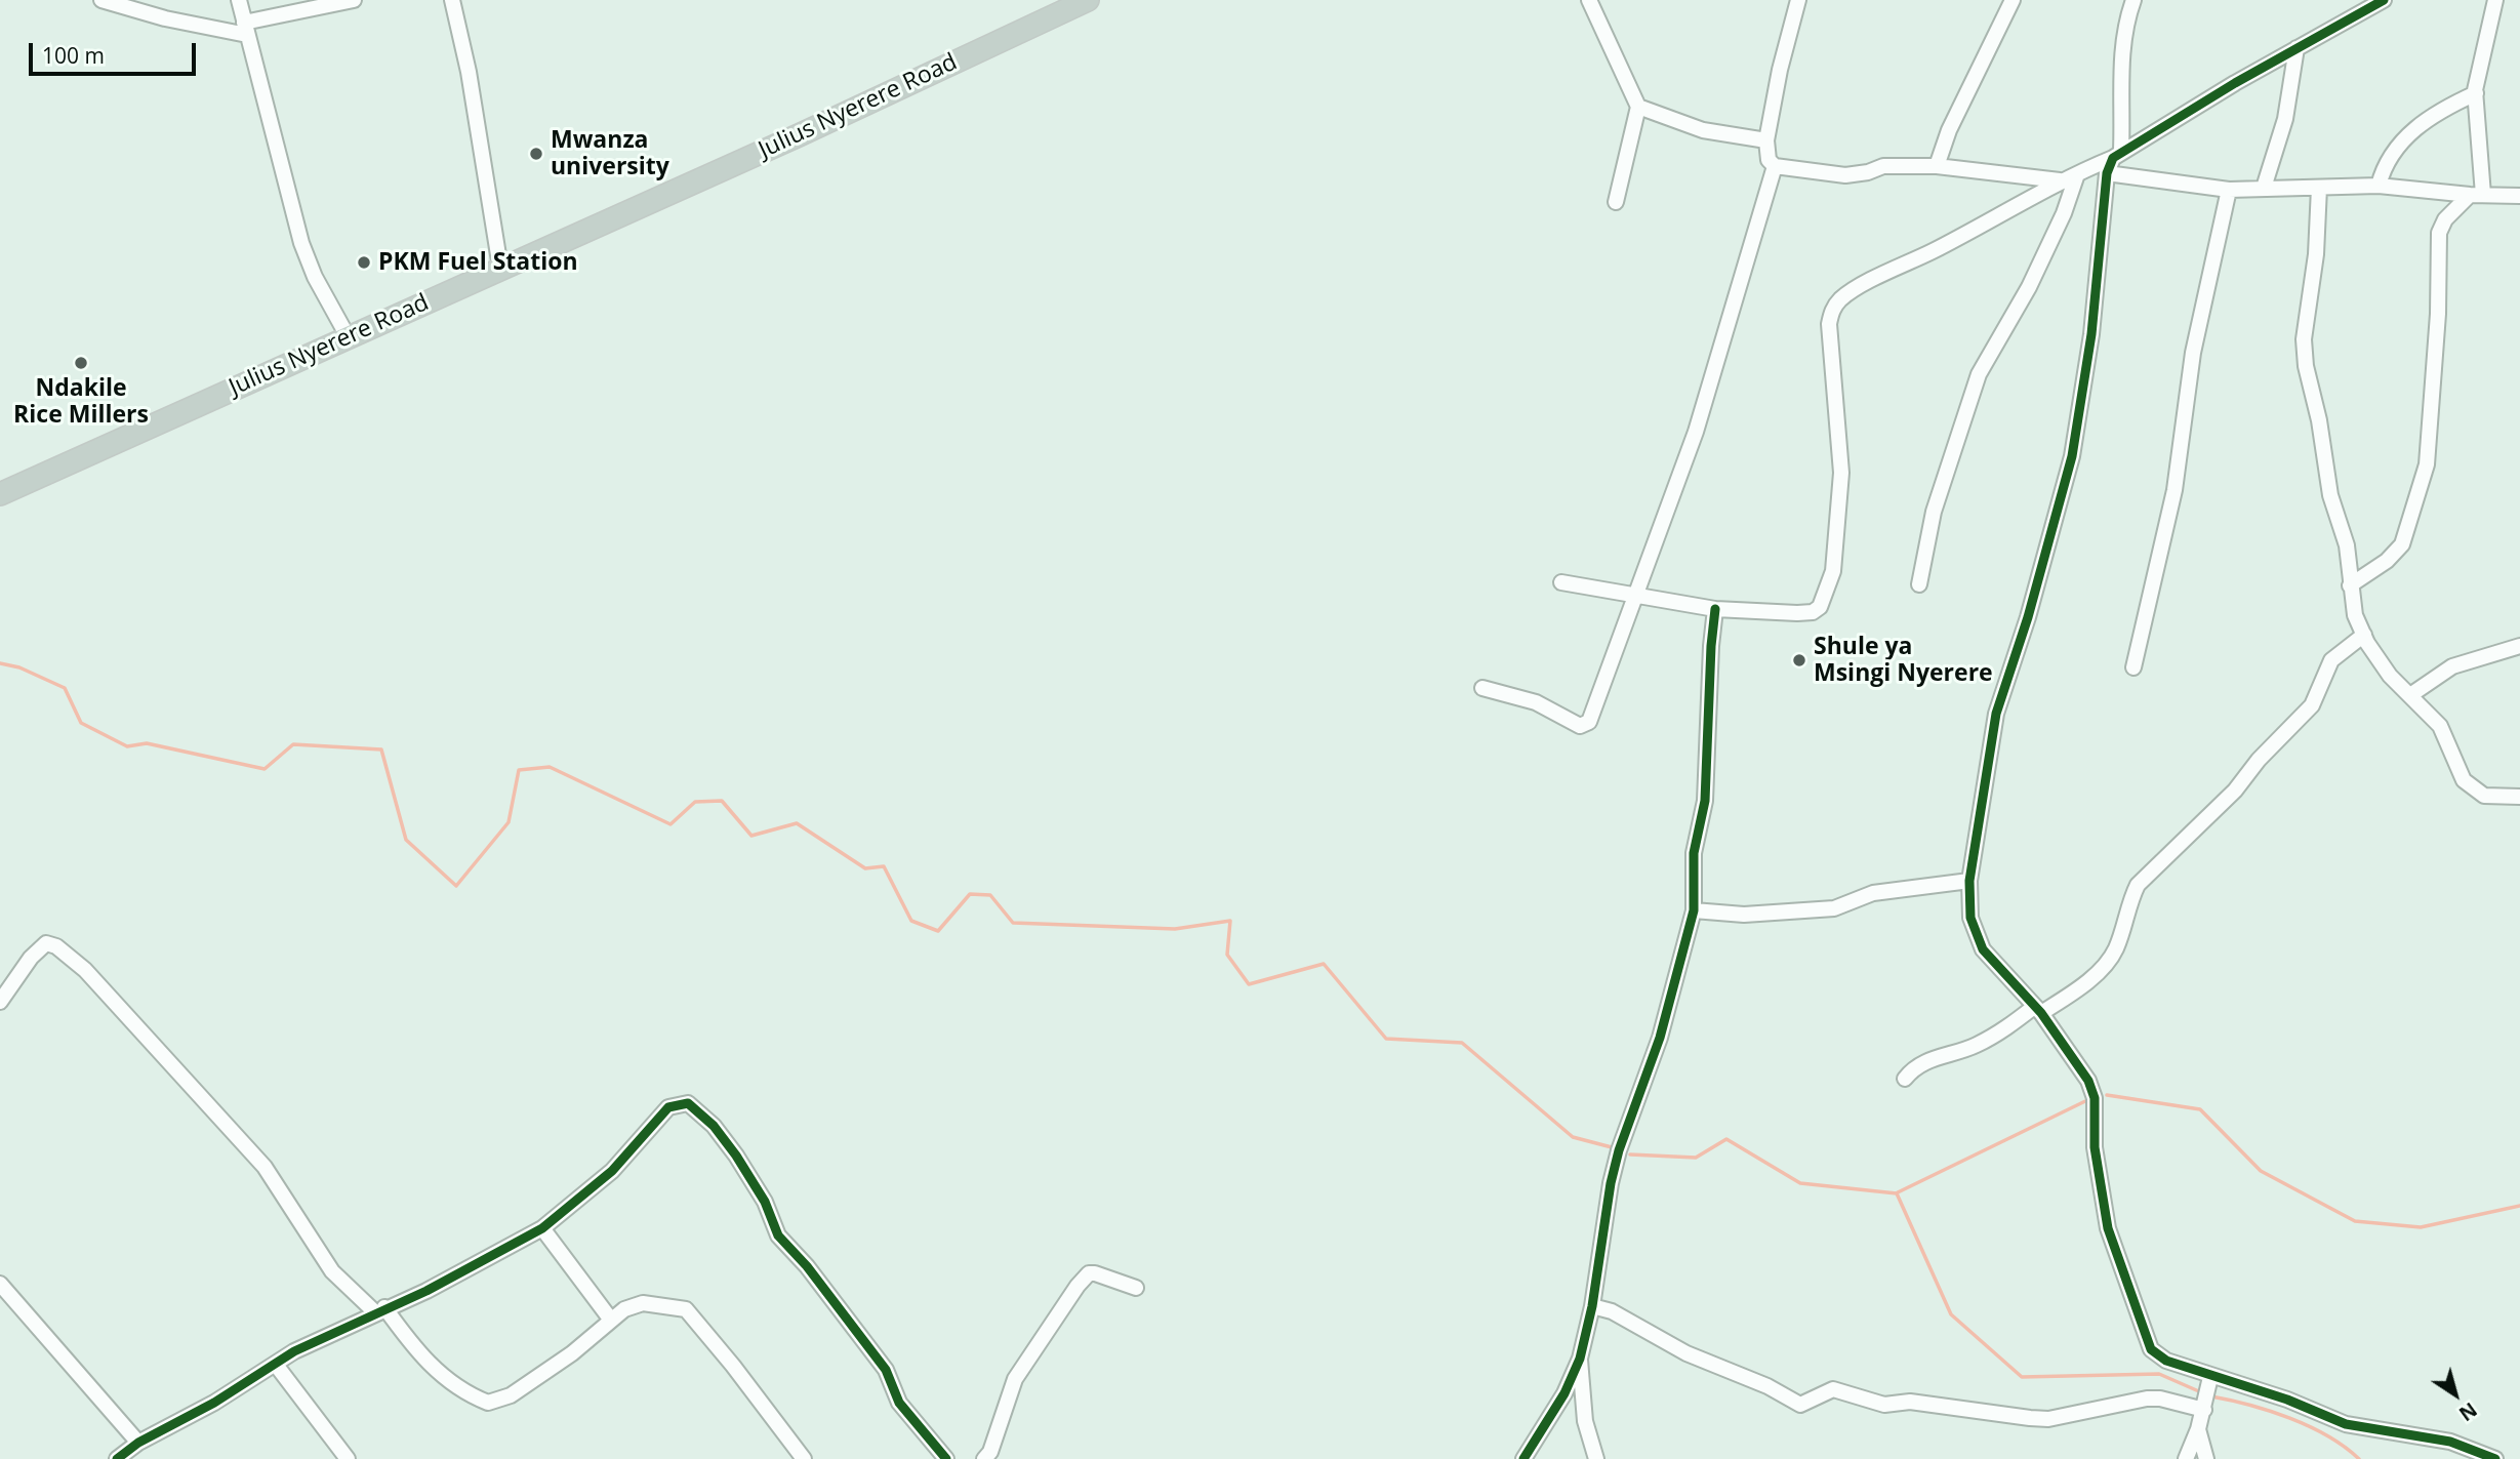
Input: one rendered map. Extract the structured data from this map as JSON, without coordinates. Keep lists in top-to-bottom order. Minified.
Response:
{"streets":{"highway":["Julius Nyerere Road"]},"places":["Mwanza university","PKM Fuel Station","Ndakile Rice Millers","Shule ya Msingi Nyerere"],"scale_bar":"100 m","north":"bottom right"}
